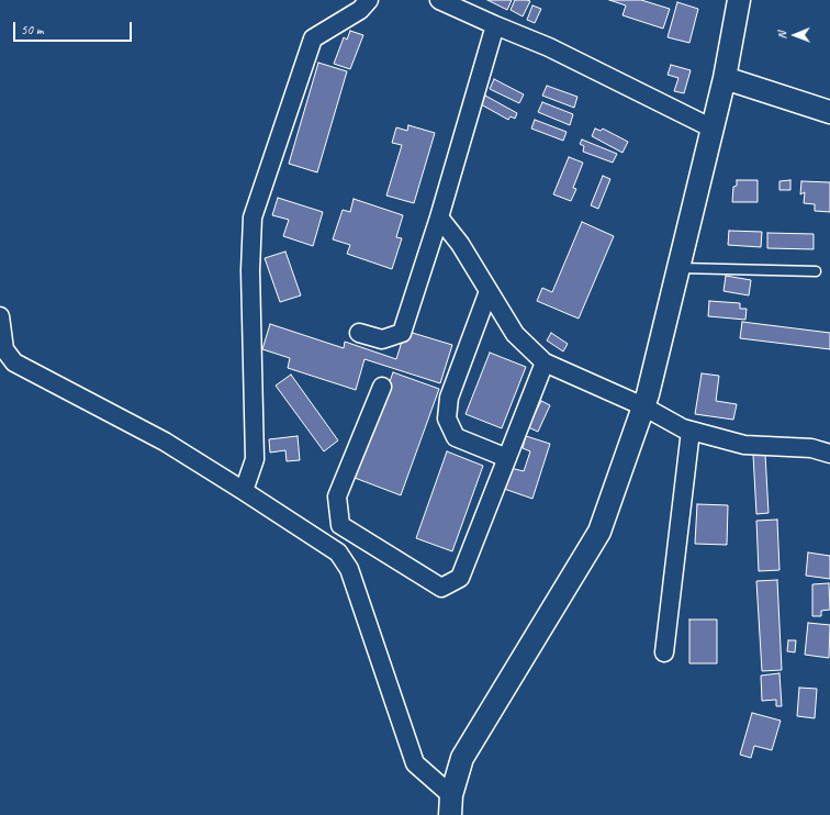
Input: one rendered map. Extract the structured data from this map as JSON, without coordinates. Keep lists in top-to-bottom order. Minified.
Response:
{"scale_bar":"50 m","north":"left"}
